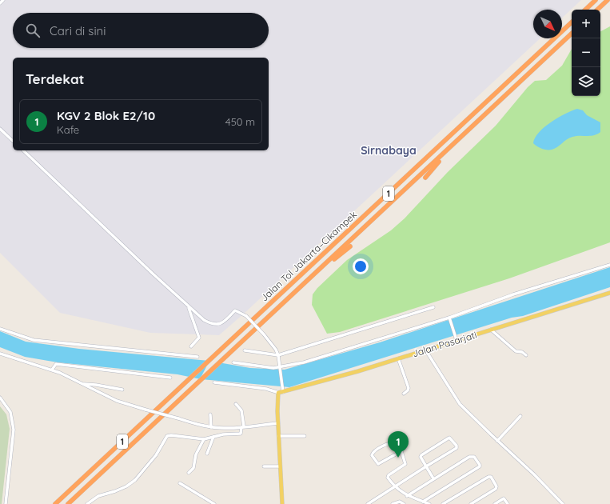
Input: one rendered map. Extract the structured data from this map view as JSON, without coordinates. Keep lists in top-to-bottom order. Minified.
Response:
{"streets":{"highway":["1","Jalan Tol Jakarta–Cikampek"],"main road":["Jalan Pasarjati"]},"districts":["Sirnabaya"],"north":"bottom right","page":{"map_buttons":["+","−"],"search":"Cari di sini","heading":"Terdekat","list":[{"mark":"1","name":"KGV 2 Blok E2/10","note":"Kafe","value":"450 m"}],"pins":"1"}}
